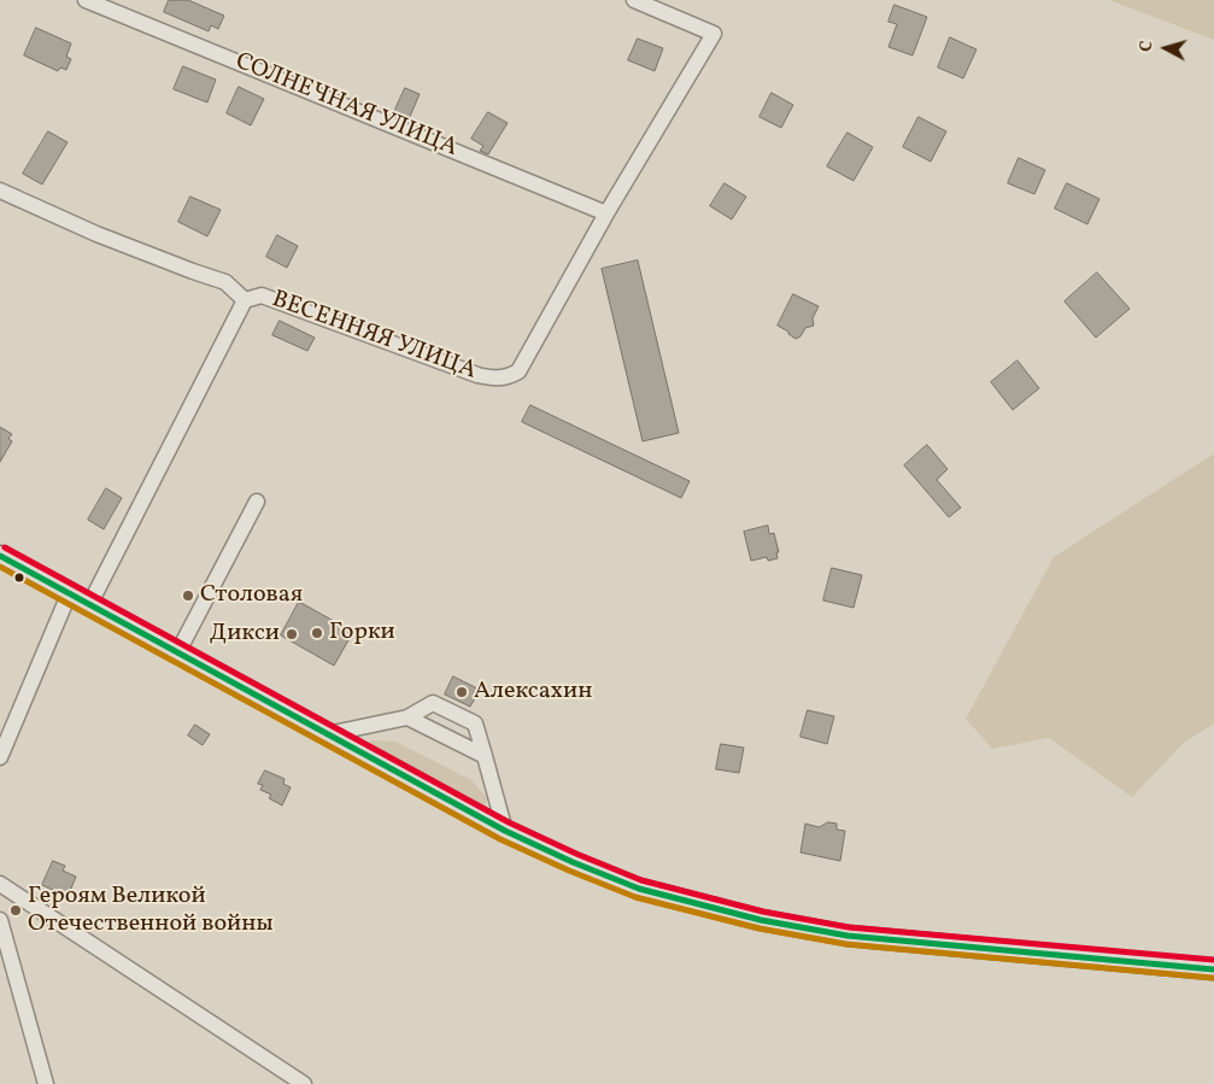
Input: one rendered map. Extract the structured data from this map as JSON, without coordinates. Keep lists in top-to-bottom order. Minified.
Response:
{"streets":{"street":["СОЛНЕЧНАЯ УЛИЦА","ВЕСЕННЯЯ УЛИЦА"]},"crossings":[["СОЛНЕЧНАЯ УЛИЦА","ВЕСЕННЯЯ УЛИЦА"]],"places":["Столовая","Горки","Дикси","Алексахин","Героям Великой Отечественной войны"],"north":"left"}
